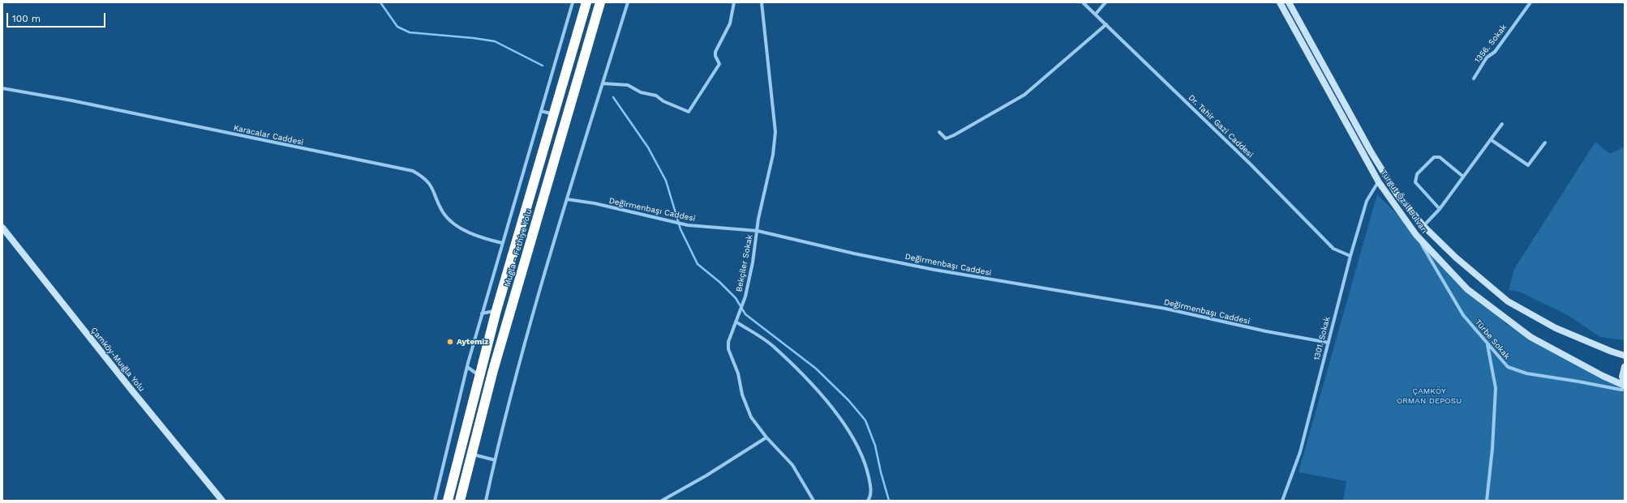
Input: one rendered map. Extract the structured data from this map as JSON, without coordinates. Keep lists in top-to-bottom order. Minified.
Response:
{"streets":{"highway":["Muğla - Fethiye Yolu"],"main road":["Turgut Özal Bulvarı","Çamköy-Muığla Yolu"],"street":["1356. Sokak","Dr. Tahir Gazi Caddesi","Karacalar Caddesi","Değirmenbaşı Caddesi","Bekçiler Sokak","1301. Sokak","Türbe Sokak"]},"crossings":[["Dr. Tahir Gazi Caddesi","1301. Sokak"],["Turgut Özal Bulvarı","1301. Sokak"],["Turgut Özal Bulvarı","Türbe Sokak"],["Değirmenbaşı Caddesi","Bekçiler Sokak"],["Değirmenbaşı Caddesi","1301. Sokak"]],"parks":["ÇAMKÖY ORMAN DEPOSU"],"places":["Aytemiz"],"scale_bar":"100 m"}
